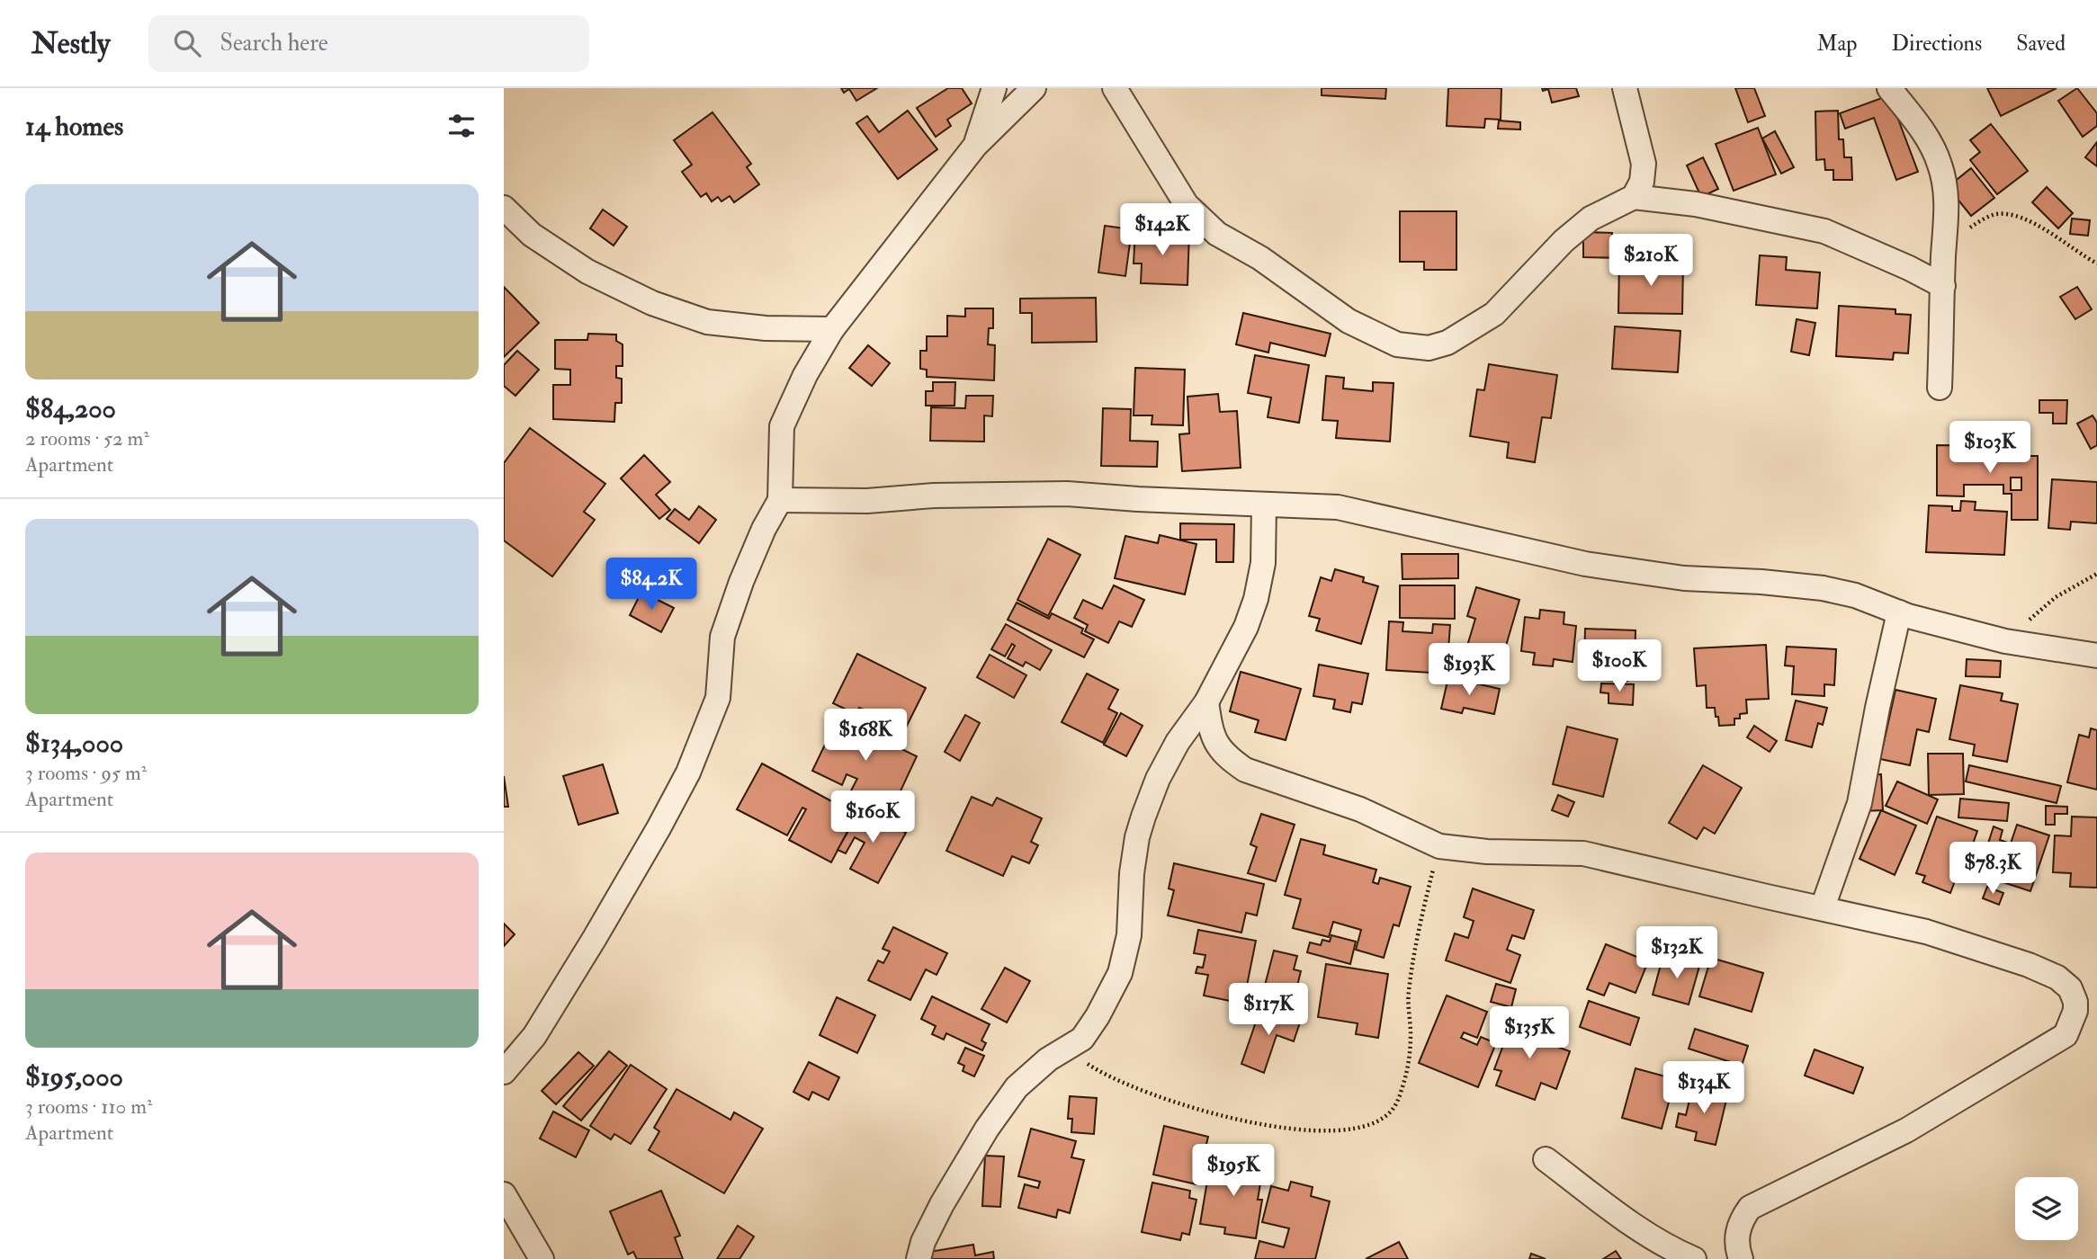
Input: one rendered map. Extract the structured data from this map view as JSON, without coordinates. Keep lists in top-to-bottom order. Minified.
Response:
{"page":{"header":"Nestly","search":"Search here","nav":["Map","Directions","Saved"],"heading":"14 homes","list":[{"name":"$84,200","note":"2 rooms · 52 m² · Apartment"},{"name":"$134,000","note":"3 rooms · 95 m² · Apartment"},{"name":"$195,000","note":"3 rooms · 110 m² · Apartment"}],"price":["$142K","$210K","$103K","$84.2K","$100K","$193K","$168K","$160K","$78.3K","$132K","$117K","$135K","$134K","$195K"]}}
